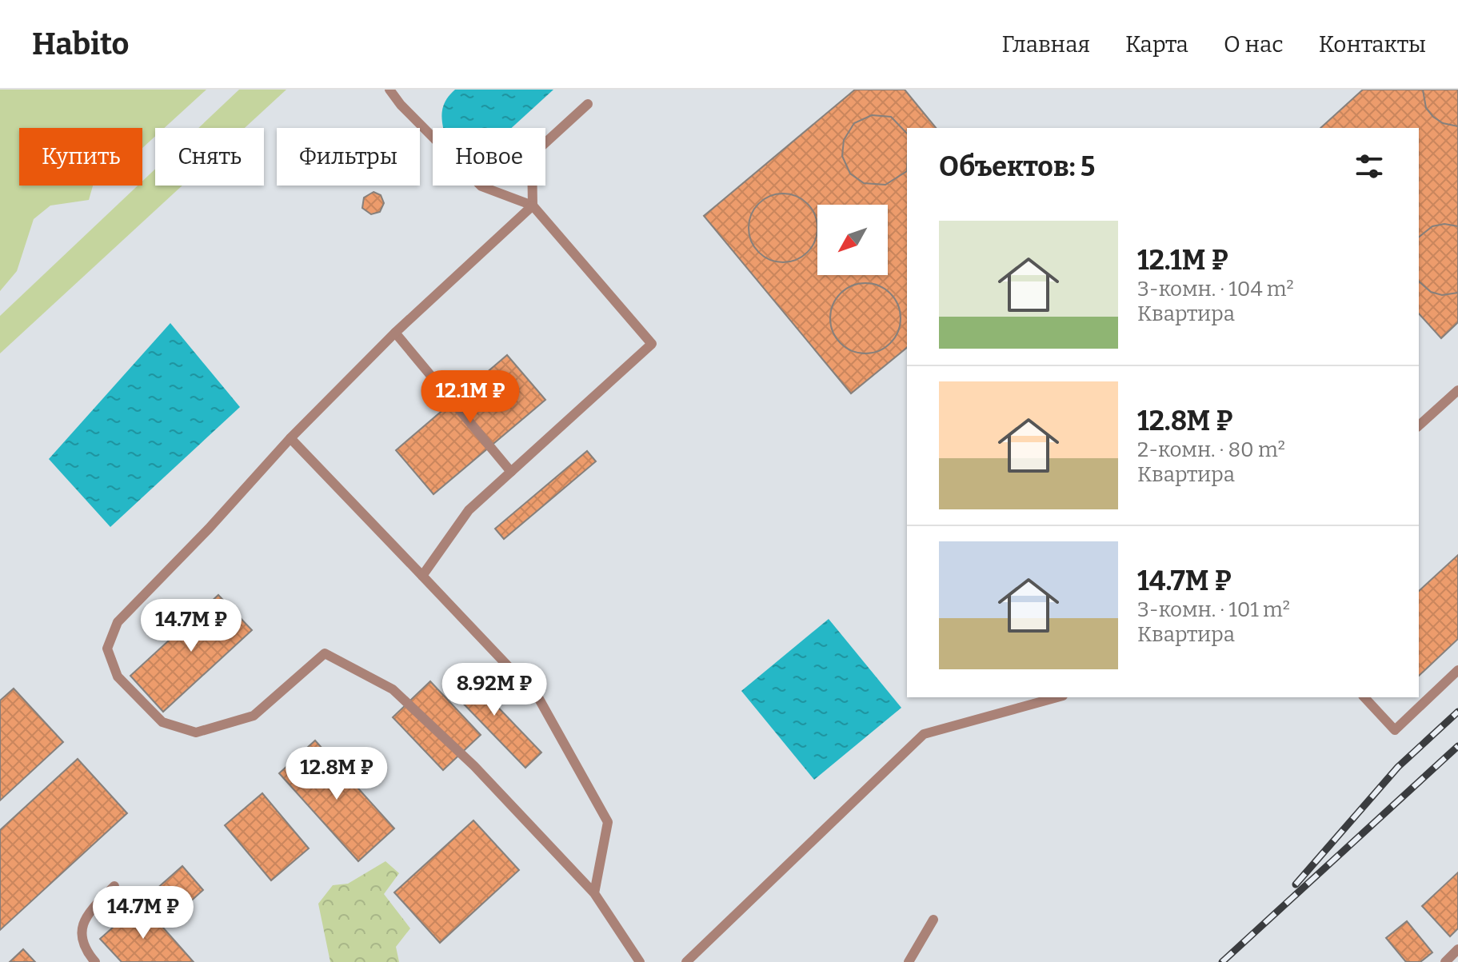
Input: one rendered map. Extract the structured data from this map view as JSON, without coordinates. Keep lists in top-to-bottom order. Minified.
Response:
{"north":"bottom left","page":{"header":"Habito","nav":["Главная","Карта","О нас","Контакты"],"chip":["Купить","Снять","Фильтры","Новое"],"heading":"Объектов: 5","list":[{"name":"12.1M ₽","note":"3-комн. · 104 m² · Квартира"},{"name":"12.8M ₽","note":"2-комн. · 80 m² · Квартира"},{"name":"14.7M ₽","note":"3-комн. · 101 m² · Квартира"}],"price":["12.1M ₽","14.7M ₽","8.92M ₽","12.8M ₽","14.7M ₽"]}}
